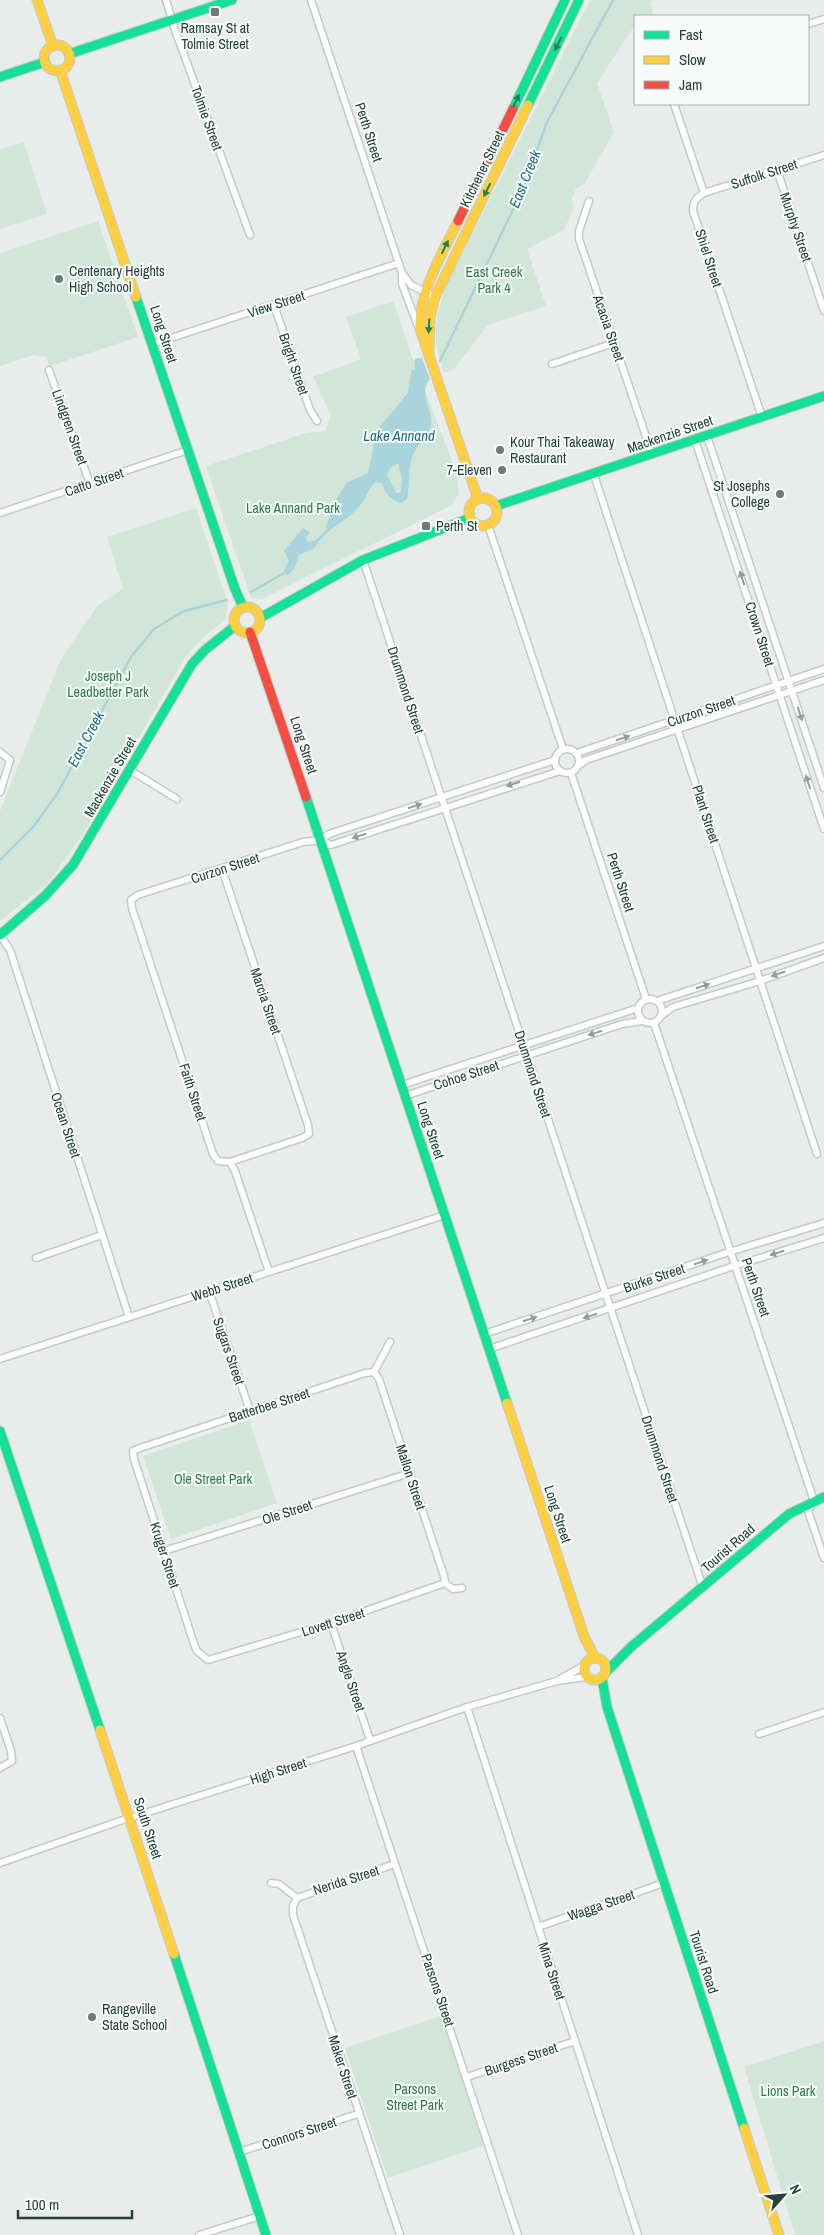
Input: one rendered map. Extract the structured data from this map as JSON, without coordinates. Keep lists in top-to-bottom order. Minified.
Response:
{"streets":{"street":["Tolmie Street","Perth Street","Kitchener Street","Suffolk Street","Murphy Street","Shiel Street","View Street","Acacia Street","Long Street","Bright Street","Lindgren Street","Mackenzie Street","Catto Street","Crown Street","Drummond Street","Curzon Street","Plant Street","Marcia Street","Cohoe Street","Faith Street","Ocean Street","Burke Street","Webb Street","Sugars Street","Batterbee Street","Mallon Street","Ole Street","Tourist Road","Kruger Street","Lovett Street","Angle Street","High Street","South Street","Nerida Street","Wagga Street","Mina Street","Parsons Street","Burgess Street","Maker Street","Connors Street"]},"crossings":[["Perth Street","Kitchener Street"],["Perth Street","View Street"],["Perth Street","Mackenzie Street"],["Perth Street","Curzon Street"],["Perth Street","Cohoe Street"],["Perth Street","Burke Street"],["Perth Street","Tourist Road"],["Suffolk Street","Murphy Street"],["Suffolk Street","Shiel Street"],["Shiel Street","Mackenzie Street"],["View Street","Long Street"],["View Street","Bright Street"],["Acacia Street","Mackenzie Street"],["Long Street","Mackenzie Street"],["Long Street","Catto Street"],["Long Street","Curzon Street"],["Long Street","Cohoe Street"],["Long Street","Burke Street"],["Long Street","Webb Street"],["Long Street","Tourist Road"],["Long Street","High Street"],["Lindgren Street","Catto Street"],["Mackenzie Street","Crown Street"],["Mackenzie Street","Plant Street"],["Mackenzie Street","Ocean Street"],["Crown Street","Curzon Street"],["Drummond Street","Curzon Street"],["Drummond Street","Cohoe Street"],["Drummond Street","Burke Street"],["Drummond Street","Tourist Road"],["Curzon Street","Plant Street"],["Curzon Street","Marcia Street"],["Curzon Street","Faith Street"],["Marcia Street","Faith Street"],["Ocean Street","Webb Street"],["Webb Street","Sugars Street"],["Sugars Street","Batterbee Street"],["Batterbee Street","Mallon Street"],["Batterbee Street","Kruger Street"],["Mallon Street","Ole Street"],["Mallon Street","Lovett Street"],["Ole Street","Kruger Street"],["Tourist Road","High Street"],["Tourist Road","Wagga Street"],["Kruger Street","Lovett Street"],["Lovett Street","Angle Street"],["Angle Street","High Street"],["High Street","South Street"],["High Street","Mina Street"],["High Street","Parsons Street"],["South Street","Connors Street"],["Nerida Street","Parsons Street"],["Nerida Street","Maker Street"],["Wagga Street","Mina Street"],["Mina Street","Burgess Street"],["Parsons Street","Burgess Street"],["Maker Street","Connors Street"]],"water":["East Creek","Lake Annand"],"parks":["East Creek Park 4","Lake Annand Park","Joseph J Leadbetter Park","Ole Street Park","Parsons Street Park","Lions Park"],"places":{"transit":["Ramsay St at Tolmie Street","Perth St"],"other":["Centenary Heights High School","Kour Thai Takeaway Restaurant","7-Eleven","St Josephs College","Rangeville State School"]},"legend":["Fast","Slow","Jam"],"scale_bar":"100 m","north":"top right"}
